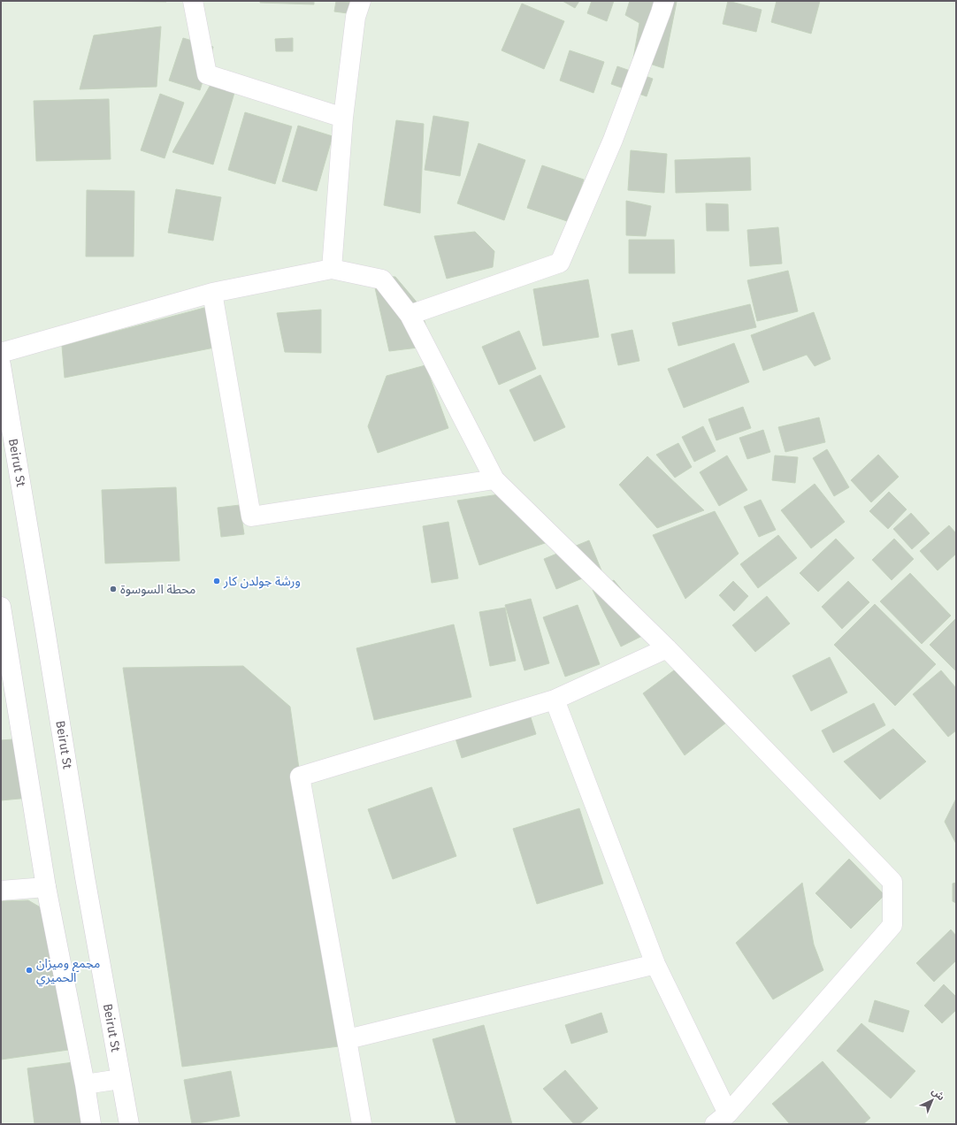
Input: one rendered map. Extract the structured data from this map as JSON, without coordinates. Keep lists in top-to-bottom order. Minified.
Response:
{"streets":{"street":["Beirut St"]},"places":["ورشة جولدن كار","محطة السوسوة","مجمع وميزان الحميري"],"north":"top right"}
